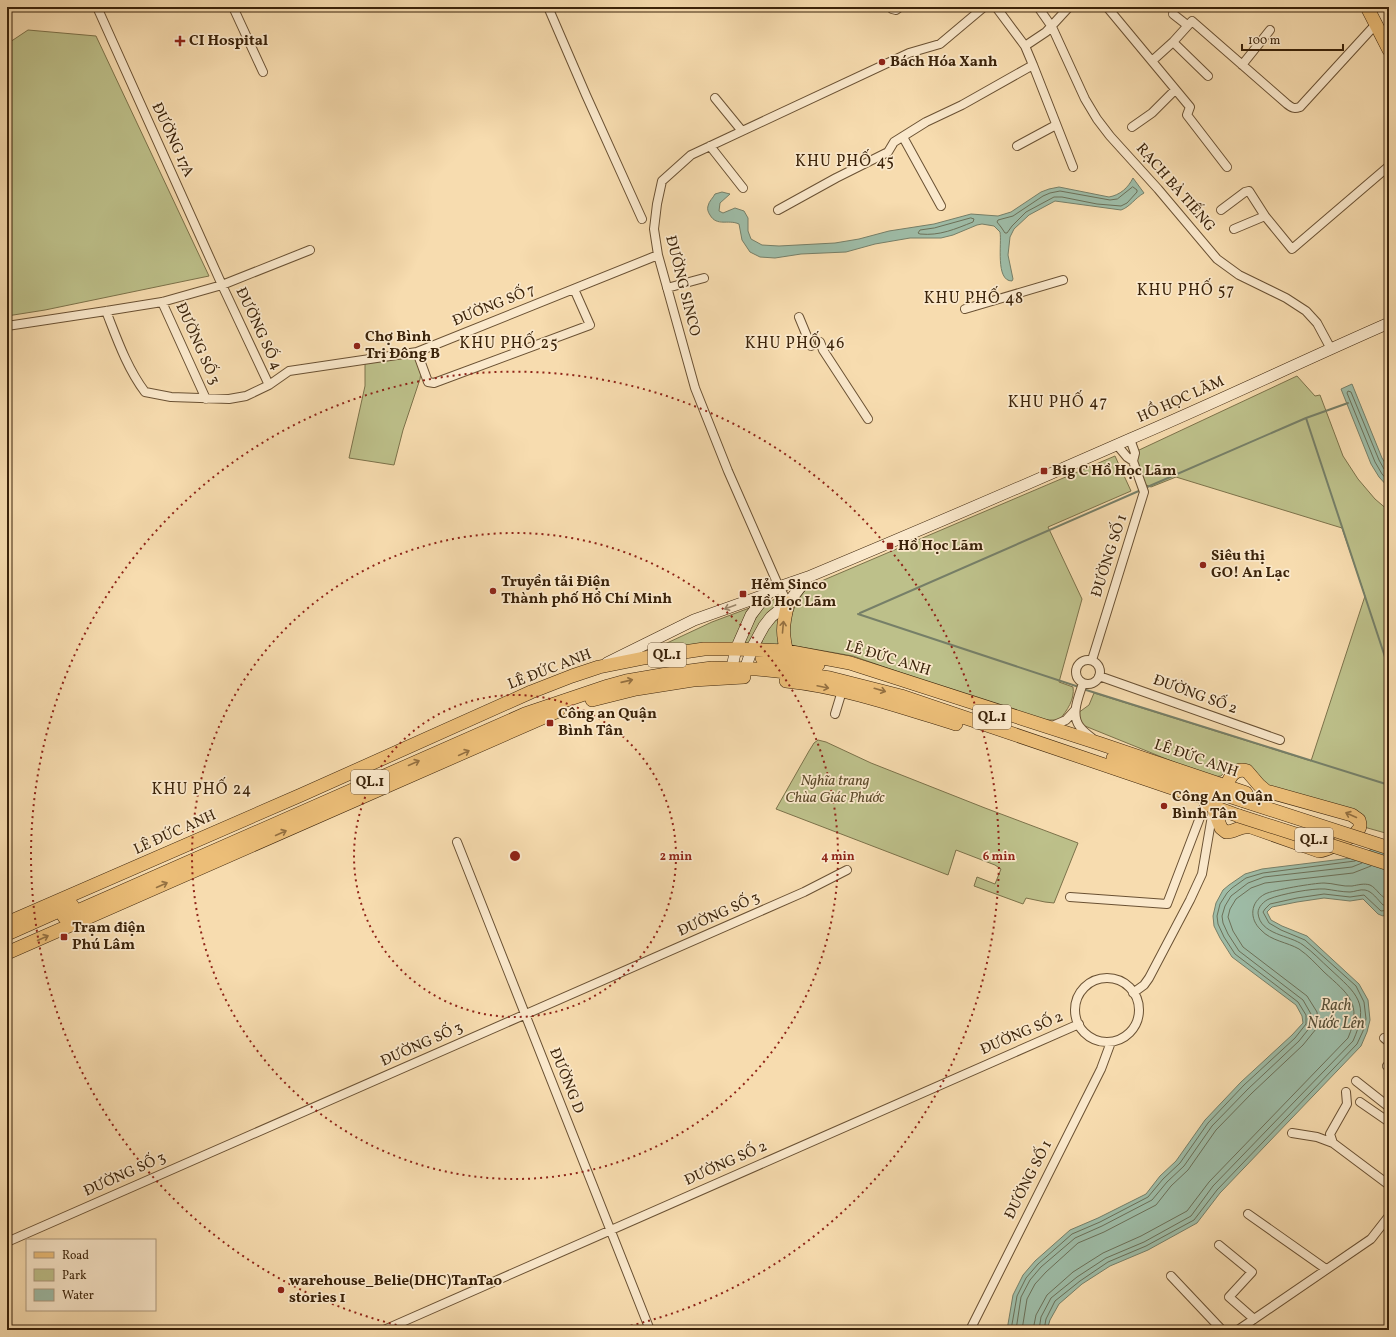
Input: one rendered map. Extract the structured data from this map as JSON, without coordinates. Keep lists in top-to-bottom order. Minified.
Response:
{"streets":{"main road":["HỒ HỌC LÃM","QL.1","LÊ ĐỨC ANH"],"street":["ĐƯỜNG 17A","RẠCH BÀ TIẾNG","ĐƯỜNG SINCO","ĐƯỜNG SỐ 7","ĐƯỜNG SỐ 4","ĐƯỜNG SỐ 3","ĐƯỜNG SỐ 1","ĐƯỜNG SỐ 2","ĐƯỜNG D"]},"crossings":[["ĐƯỜNG 17A","ĐƯỜNG SỐ 4"],["RẠCH BÀ TIẾNG","HỒ HỌC LÃM"],["ĐƯỜNG SINCO","ĐƯỜNG SỐ 7"],["ĐƯỜNG SINCO","HỒ HỌC LÃM"],["ĐƯỜNG SỐ 7","ĐƯỜNG SỐ 4"],["ĐƯỜNG SỐ 7","ĐƯỜNG SỐ 3"],["ĐƯỜNG SỐ 3","ĐƯỜNG D"],["HỒ HỌC LÃM","ĐƯỜNG SỐ 1"],["HỒ HỌC LÃM","LÊ ĐỨC ANH"],["ĐƯỜNG SỐ 1","ĐƯỜNG SỐ 2"],["QL.1","LÊ ĐỨC ANH"],["ĐƯỜNG SỐ 2","ĐƯỜNG D"]],"districts":["KHU PHỐ 45","KHU PHỐ 57","KHU PHỐ 48","KHU PHỐ 25","KHU PHỐ 46","KHU PHỐ 47","KHU PHỐ 24"],"water":["Rạch Nước Lên"],"parks":["Nghĩa trang Chùa Giác Phước"],"places":{"health":["CI Hospital"],"other":["Bách Hóa Xanh","Chợ Bình Trị Đông B","Siêu thị GO! An Lạc","Truyền tải Điện Thành phố Hồ Chí Minh","Công An Quận Bình Tân","warehouse_Belie(DHC)TanTao stories 1"],"transit":["Big C Hồ Học Lãm","Hồ Học Lãm","Hẻm Sinco Hồ Học Lãm","Công an Quận Bình Tân","Trạm điện Phú Lâm"]},"legend":["Road","Park","Water"],"scale_bar":"100 m","rings":["2 min","4 min","6 min"]}
